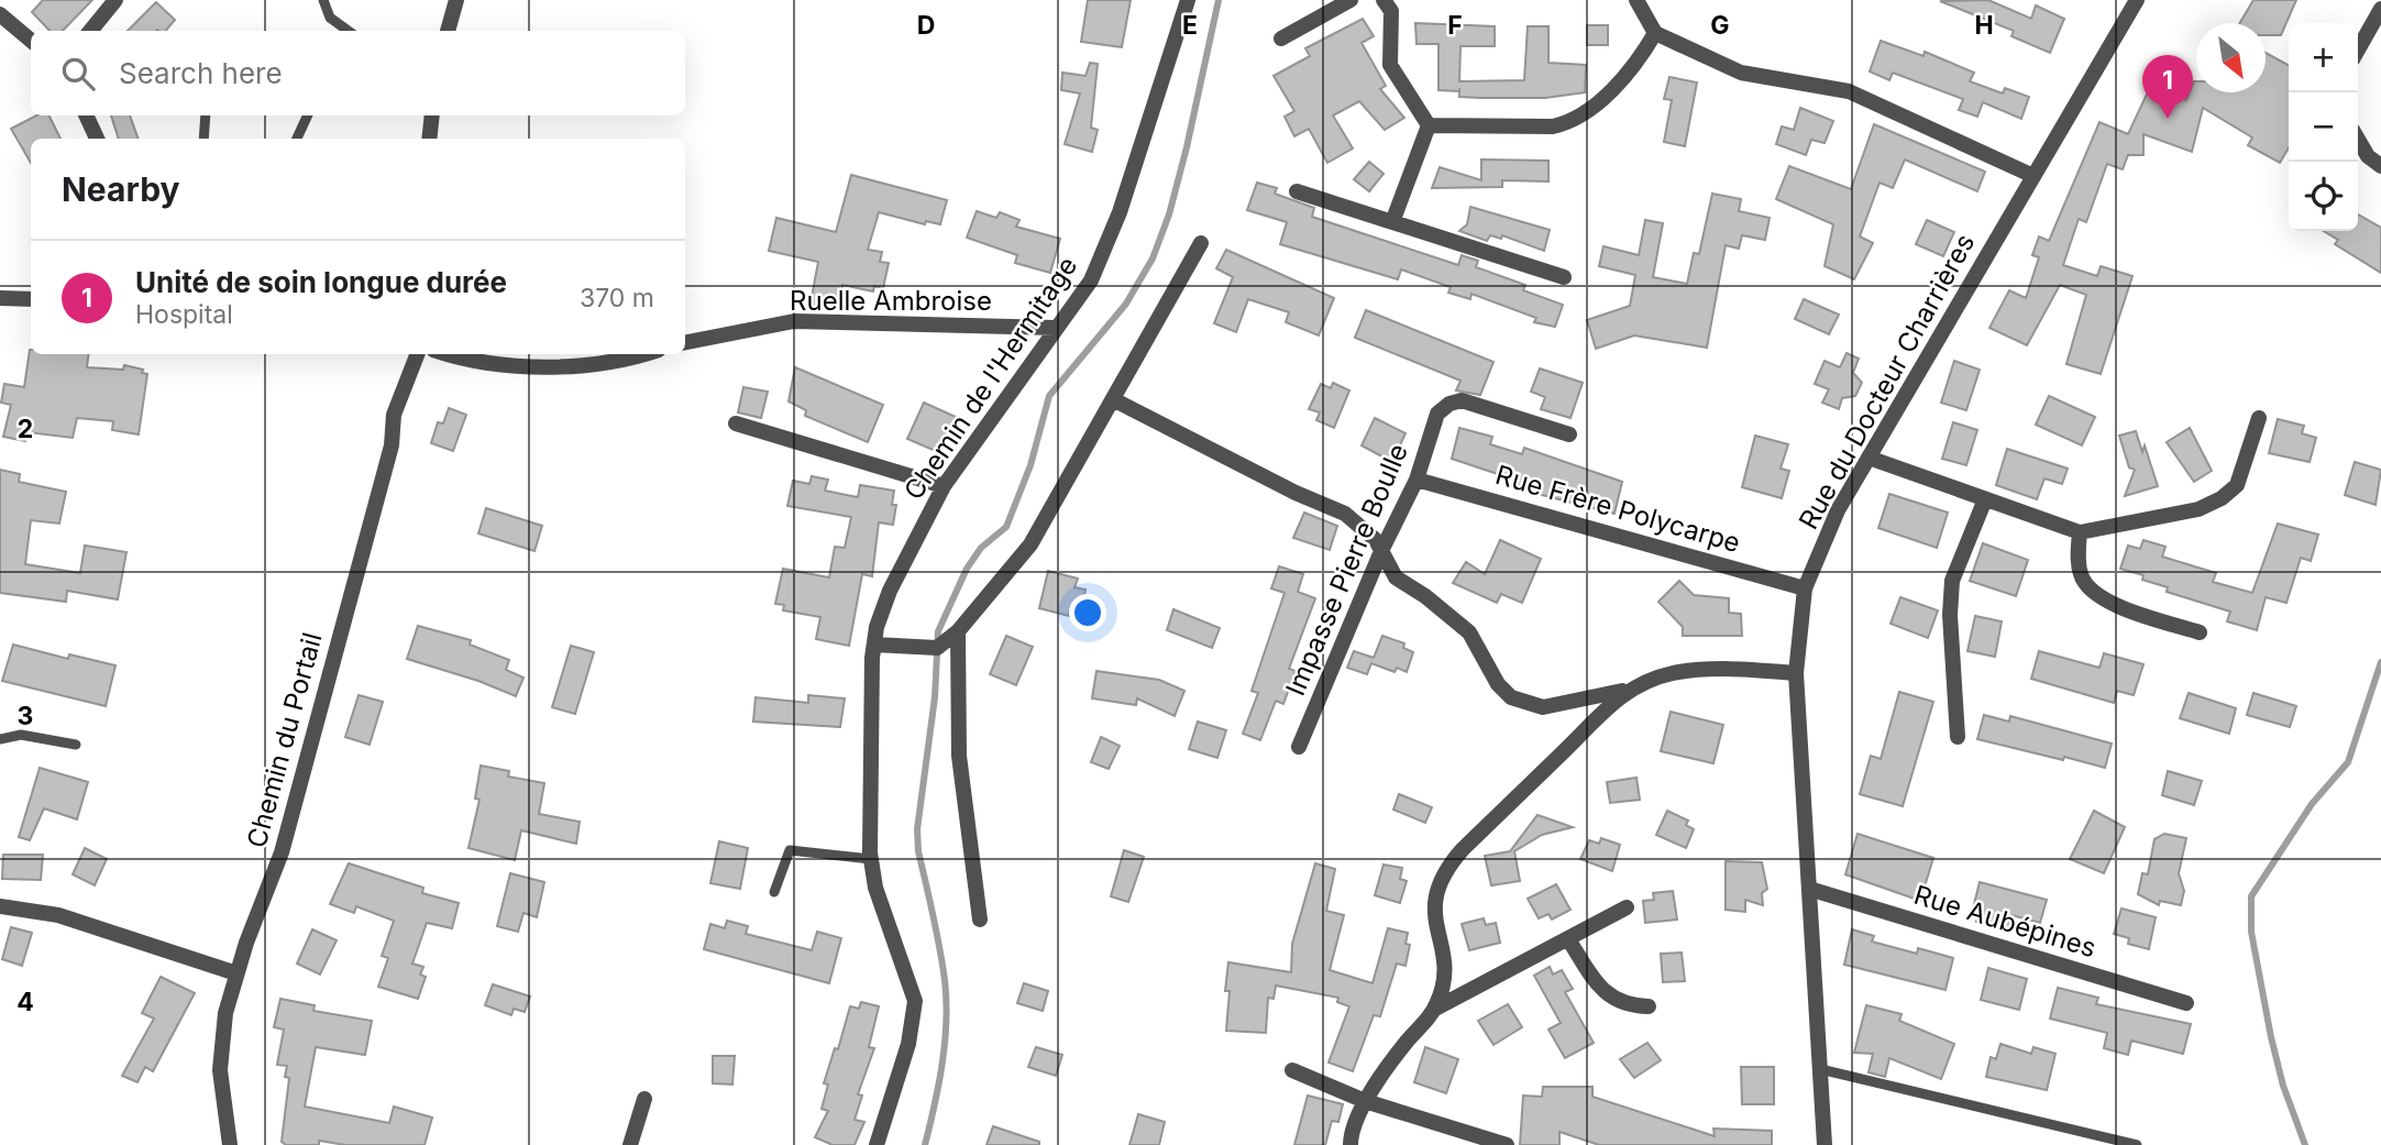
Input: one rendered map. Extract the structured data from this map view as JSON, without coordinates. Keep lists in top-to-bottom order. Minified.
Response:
{"streets":{"street":["Ruelle Ambroise","Chemin de l'Hermitage","Rue du Docteur Charrières","Rue Frère Polycarpe","Impasse Pierre Boulle","Chemin du Portail","Rue Aubépines"]},"crossings":[["Ruelle Ambroise","Chemin de l'Hermitage"],["Rue du Docteur Charrières","Rue Frère Polycarpe"],["Rue du Docteur Charrières","Rue Aubépines"],["Rue Frère Polycarpe","Impasse Pierre Boulle"]],"north":"bottom right","page":{"map_buttons":["+","−"],"search":"Search here","pins":"1","heading":"Nearby","list":[{"mark":"1","name":"Unité de soin longue durée","note":"Hospital","value":"370 m"}]},"grid":{"columns":["D","E","F","G","H"],"rows":["2","3","4"]}}
